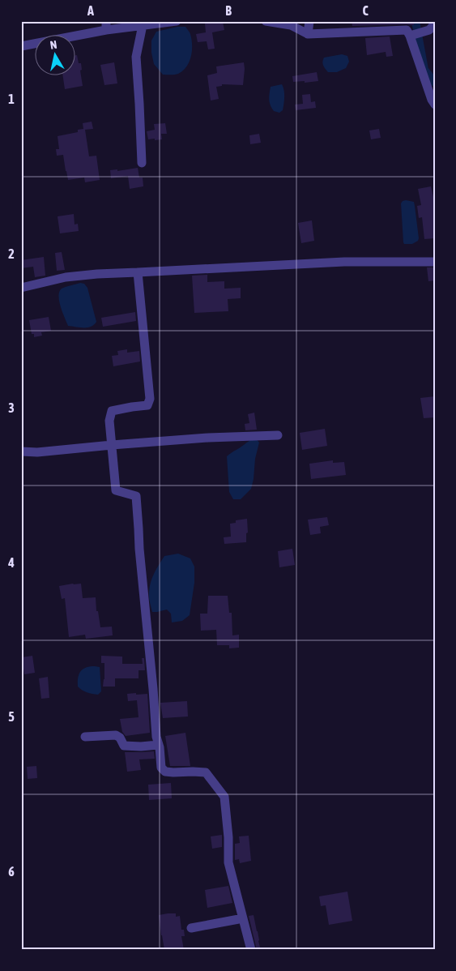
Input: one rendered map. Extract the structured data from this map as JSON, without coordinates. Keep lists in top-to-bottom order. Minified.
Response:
{"north":"top","grid":{"columns":["A","B","C"],"rows":["1","2","3","4","5","6"]}}
